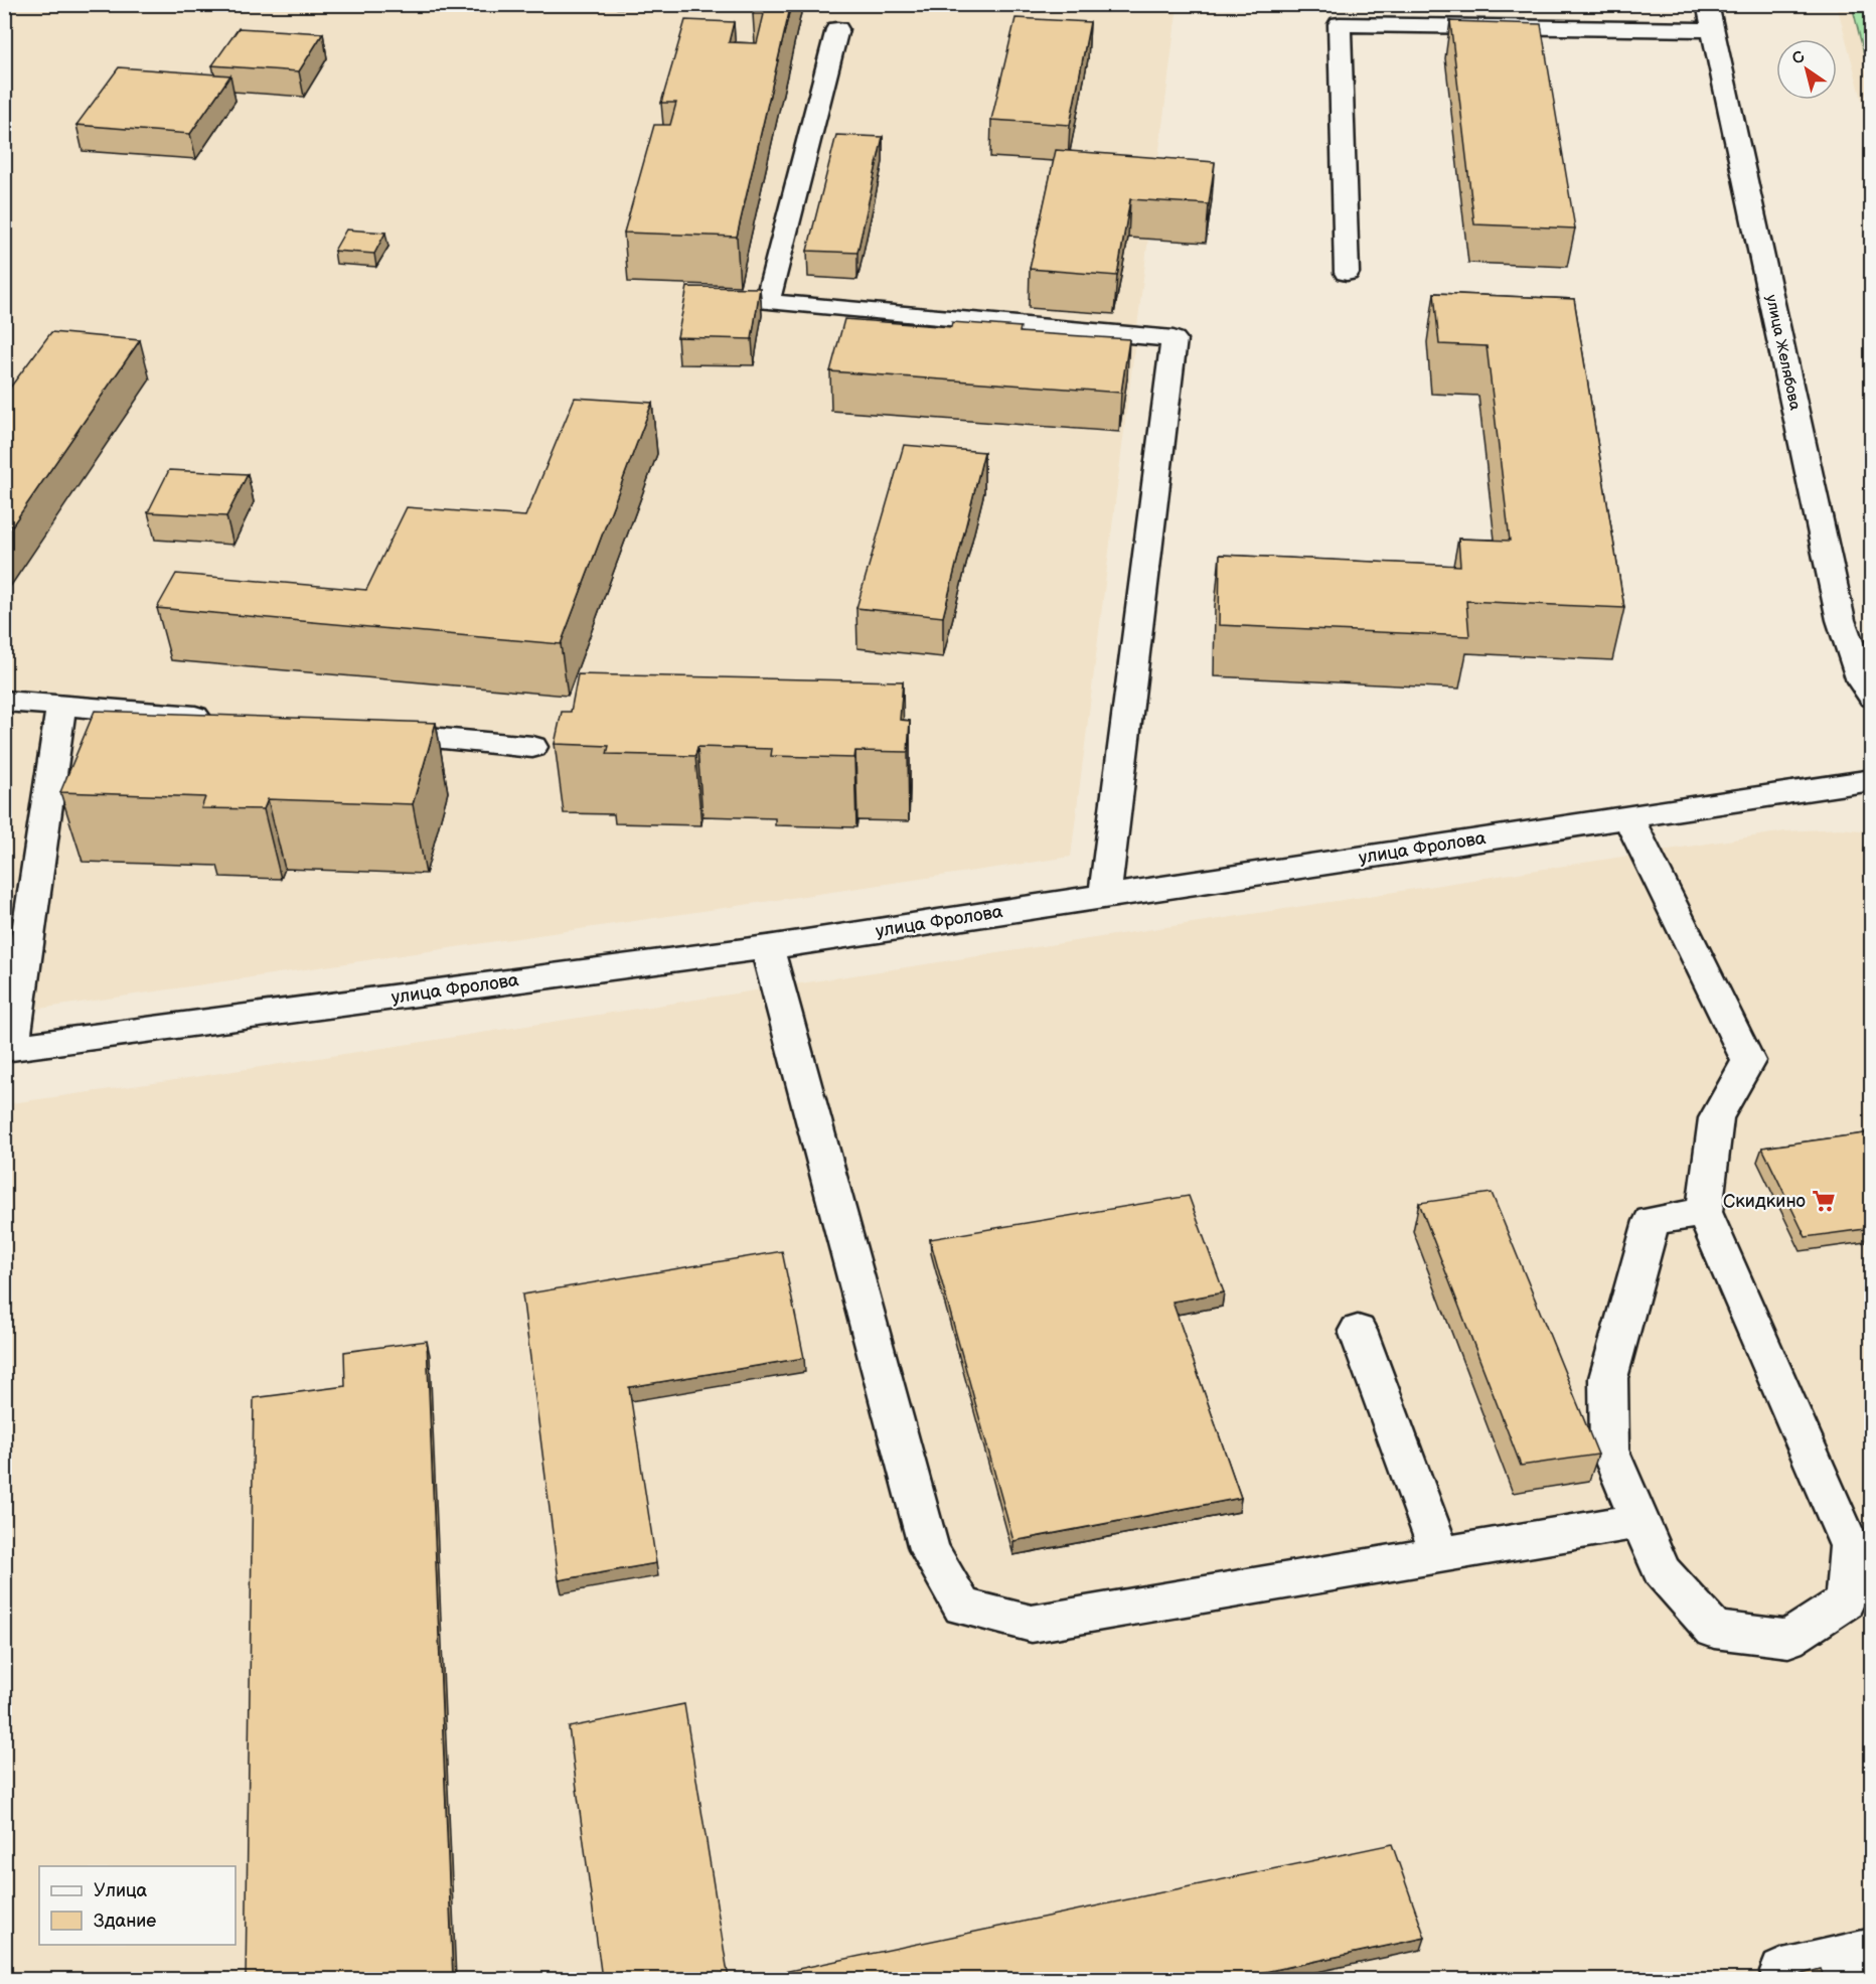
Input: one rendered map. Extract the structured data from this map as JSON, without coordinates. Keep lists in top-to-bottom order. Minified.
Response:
{"streets":{"street":["улица Желябова","улица Фролова"]},"places":{"supermarket":["Скидкино"]},"legend":["Улица","Здание"],"north":"top left"}
